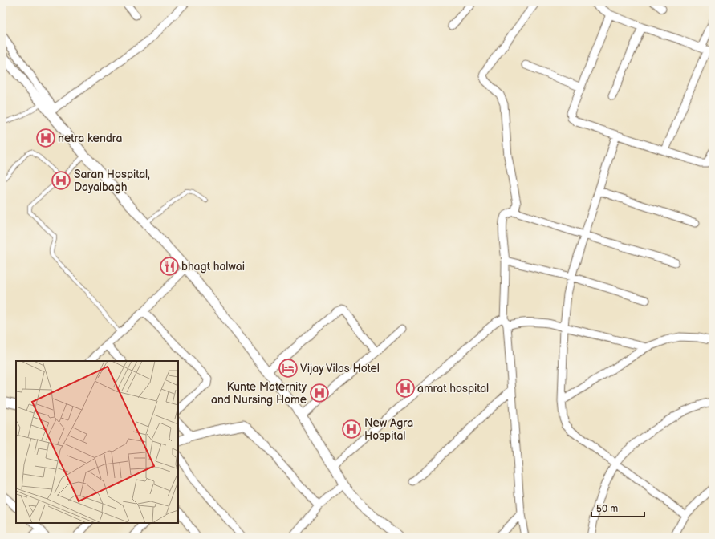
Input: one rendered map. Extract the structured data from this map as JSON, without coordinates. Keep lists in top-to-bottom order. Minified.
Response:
{"places":{"hospital":["netra kendra","Saran Hospital, Dayalbagh","amrat hospital","Kunte Maternity and Nursing Home","New Agra Hospital"],"restaurant":["bhagt halwai"],"hotel":["Vijay Vilas Hotel"]},"scale_bar":"50 m"}
